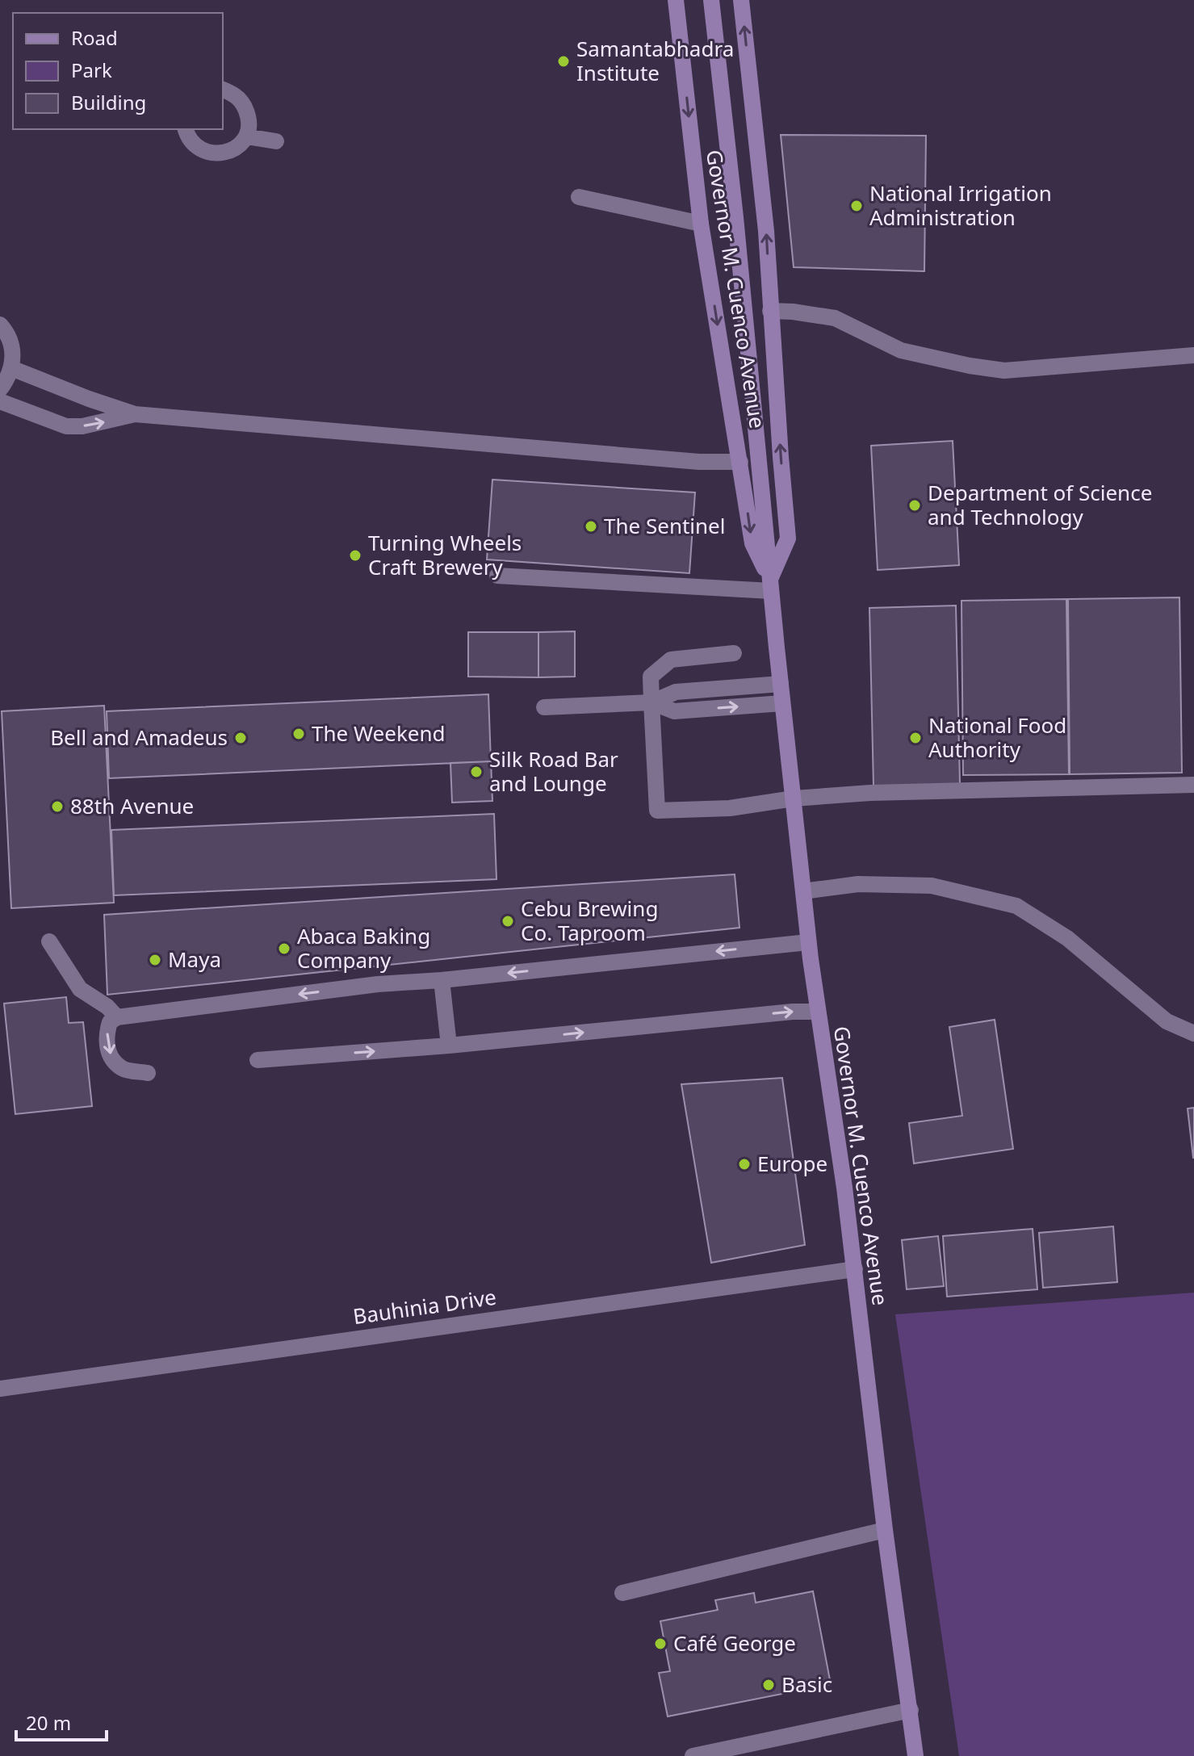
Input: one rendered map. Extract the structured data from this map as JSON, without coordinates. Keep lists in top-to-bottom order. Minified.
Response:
{"streets":{"main road":["Governor M. Cuenco Avenue"],"street":["Bauhinia Drive"]},"crossings":[["Governor M. Cuenco Avenue","Bauhinia Drive"]],"places":["Samantabhadra Institute","National Irrigation Administration","Department of Science and Technology","The Sentinel","Turning Wheels Craft Brewery","The Weekend","Bell and Amadeus","National Food Authority","Silk Road Bar and Lounge","88th Avenue","Cebu Brewing Co. Taproom","Abaca Baking Company","Maya","Europe","Café George","Basic"],"legend":["Road","Park","Building"],"scale_bar":"20 m"}
